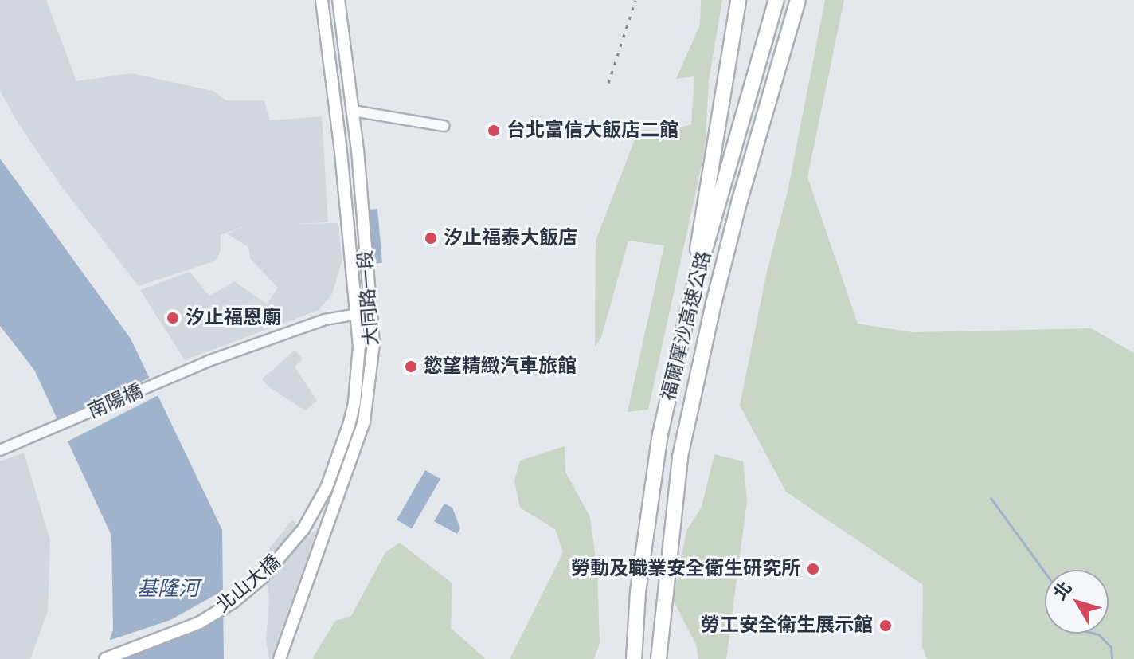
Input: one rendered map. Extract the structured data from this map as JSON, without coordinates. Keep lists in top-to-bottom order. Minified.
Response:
{"streets":{"highway":["福爾摩沙高速公路"],"main road":["大同路一段","北山大橋"],"street":["南陽橋"]},"crossings":[["大同路一段","南陽橋"],["大同路一段","北山大橋"]],"water":["基隆河"],"places":["台北富信大飯店二館","汐止福泰大飯店","汐止福恩廟","慾望精緻汽車旅館","勞動及職業安全衛生研究所","勞工安全衛生展示館"],"north":"top left"}
